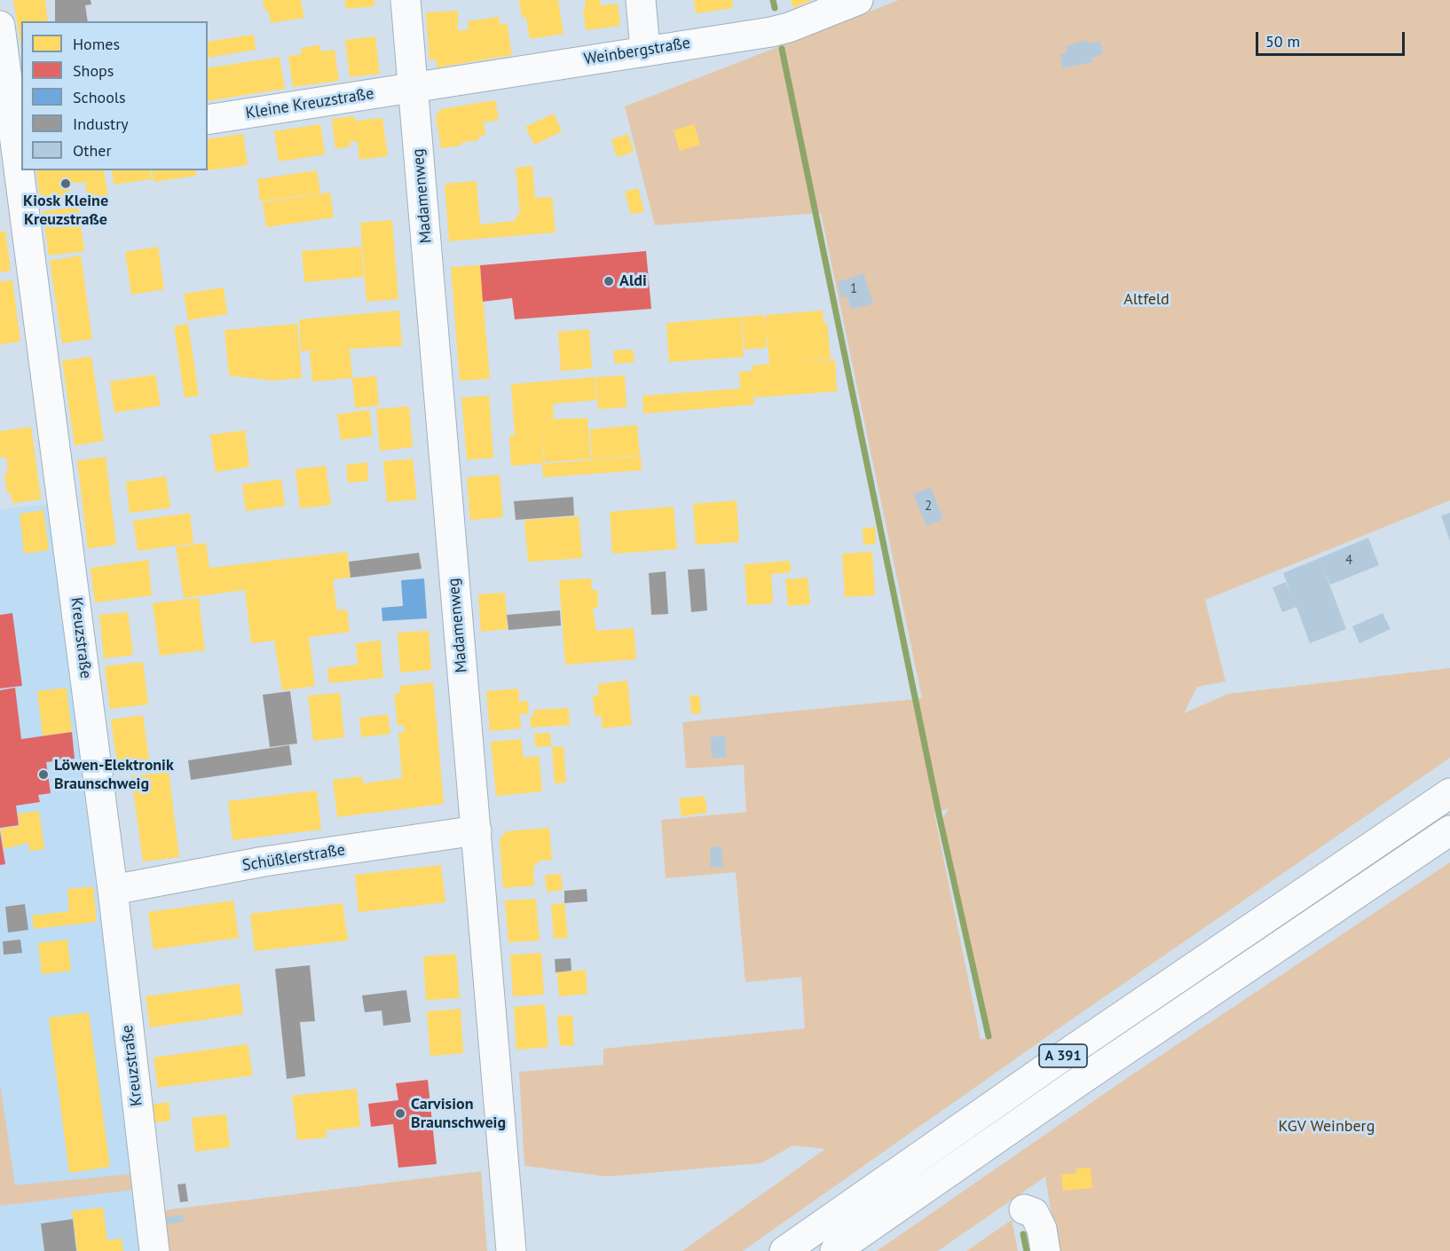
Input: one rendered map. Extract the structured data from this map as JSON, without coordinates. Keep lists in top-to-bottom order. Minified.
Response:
{"streets":{"main road":["Weinbergstraße","Kleine Kreuzstraße","Madamenweg","Kreuzstraße","Schüßlerstraße","A 391"]},"crossings":[["Weinbergstraße","Kleine Kreuzstraße"],["Weinbergstraße","Madamenweg"],["Kleine Kreuzstraße","Madamenweg"],["Madamenweg","Schüßlerstraße"],["Kreuzstraße","Schüßlerstraße"]],"parks":["Altfeld","KGV Weinberg"],"places":["Kiosk Kleine Kreuzstraße","Aldi","Löwen-Elektronik Braunschweig","Carvision Braunschweig"],"house_numbers":["1","2","4"],"legend":["Homes","Shops","Schools","Industry","Other"],"scale_bar":"50 m"}
